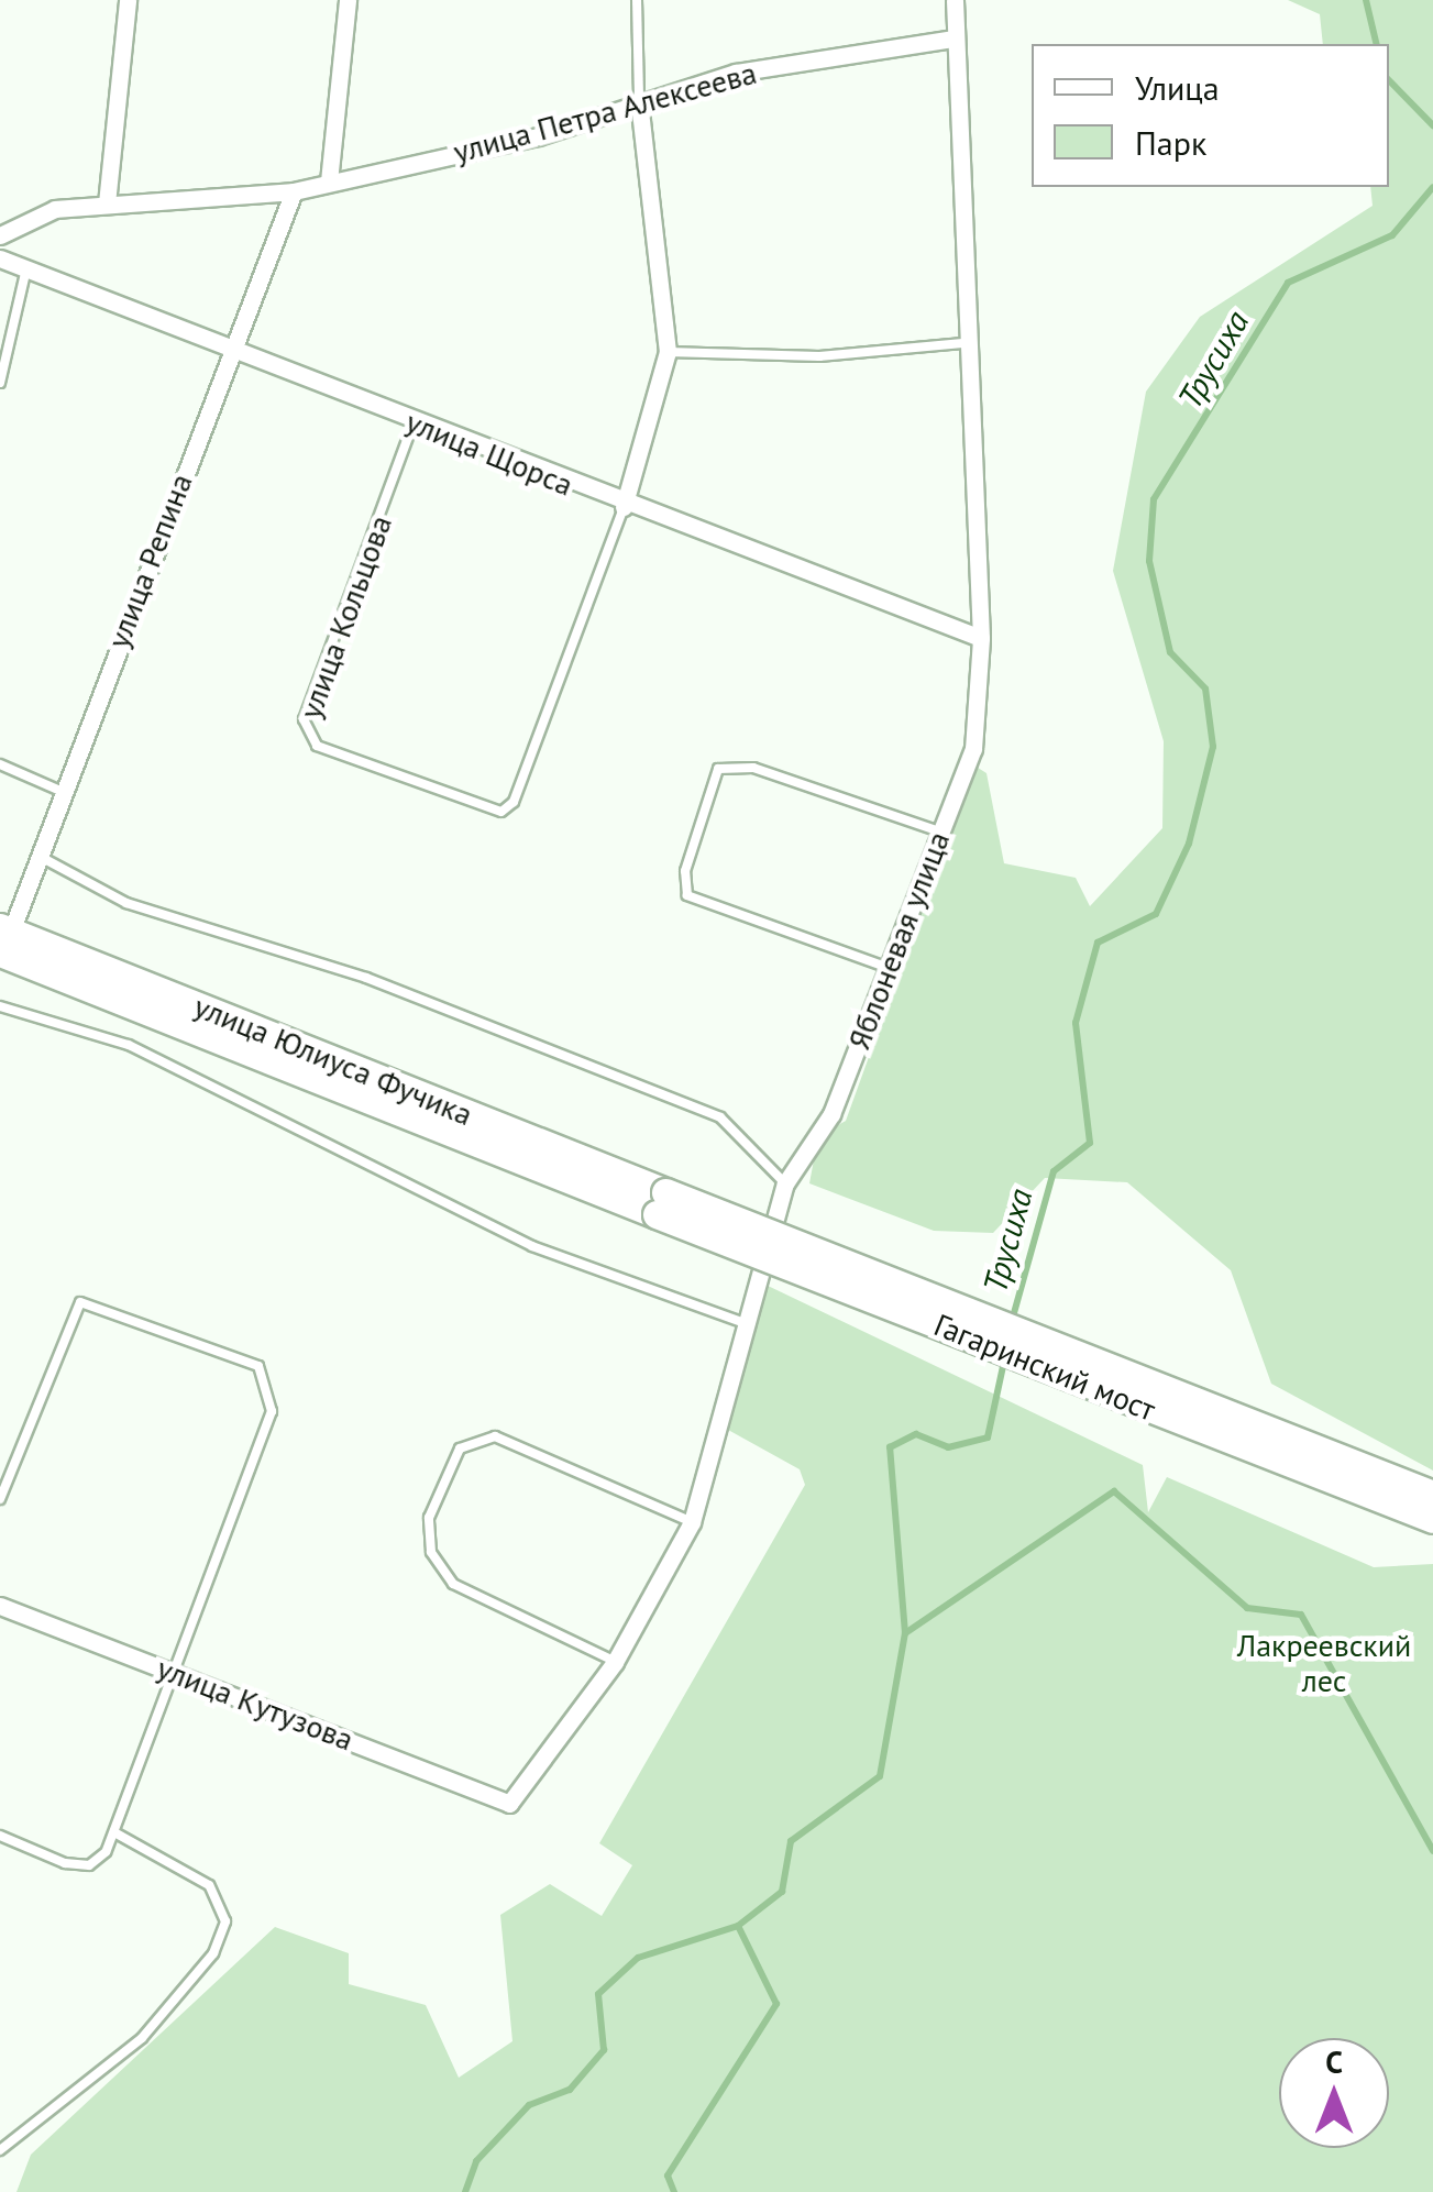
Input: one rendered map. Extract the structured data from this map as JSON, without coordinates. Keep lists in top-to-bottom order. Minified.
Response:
{"streets":{"main road":["улица Юлиуса Фучика","Гагаринский мост"],"street":["улица Петра Алексеева","улица Щорса","улица Репина","Яблоневая улица","улица Кутузова"],"lane":["улица Кольцова"]},"crossings":[["улица Петра Алексеева","улица Репина"],["улица Петра Алексеева","Яблоневая улица"],["улица Щорса","улица Репина"],["улица Щорса","улица Кольцова"],["улица Щорса","Яблоневая улица"],["улица Репина","улица Юлиуса Фучика"],["Яблоневая улица","улица Кутузова"],["улица Юлиуса Фучика","Гагаринский мост"]],"water":["Трусиха"],"parks":["Лакреевский лес"],"legend":["Улица","Парк"],"north":"top"}
